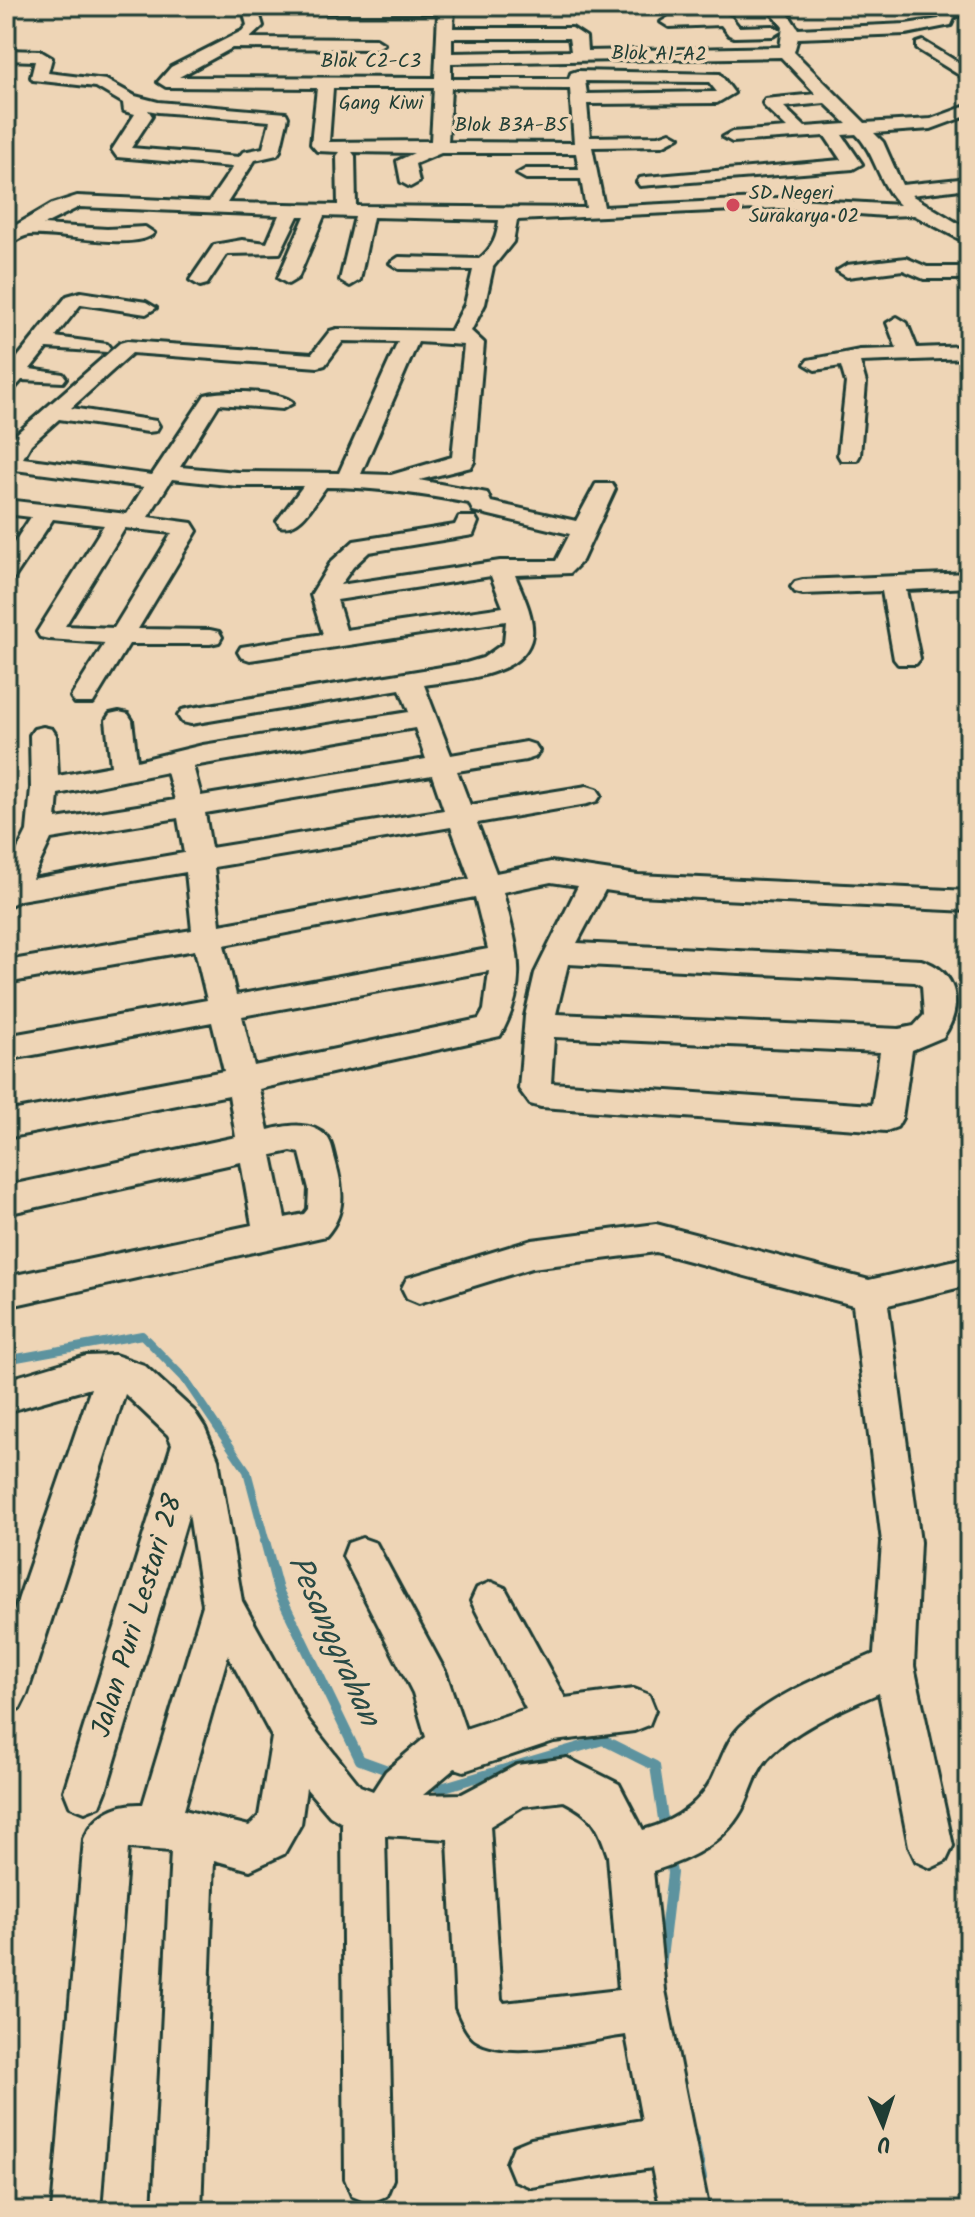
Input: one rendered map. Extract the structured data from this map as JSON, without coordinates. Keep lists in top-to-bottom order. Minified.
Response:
{"streets":{"street":["Blok A1-A2","Blok C2-C3","Blok B3A-B5","Jalan Puri Lestari 28"]},"crossings":[["Blok A1-A2","Blok C2-C3"],["Blok A1-A2","Blok B3A-B5"],["Blok C2-C3","Blok B3A-B5"]],"water":["Pesanggrahan"],"places":["SD Negeri Surakarya 02"],"north":"bottom"}
